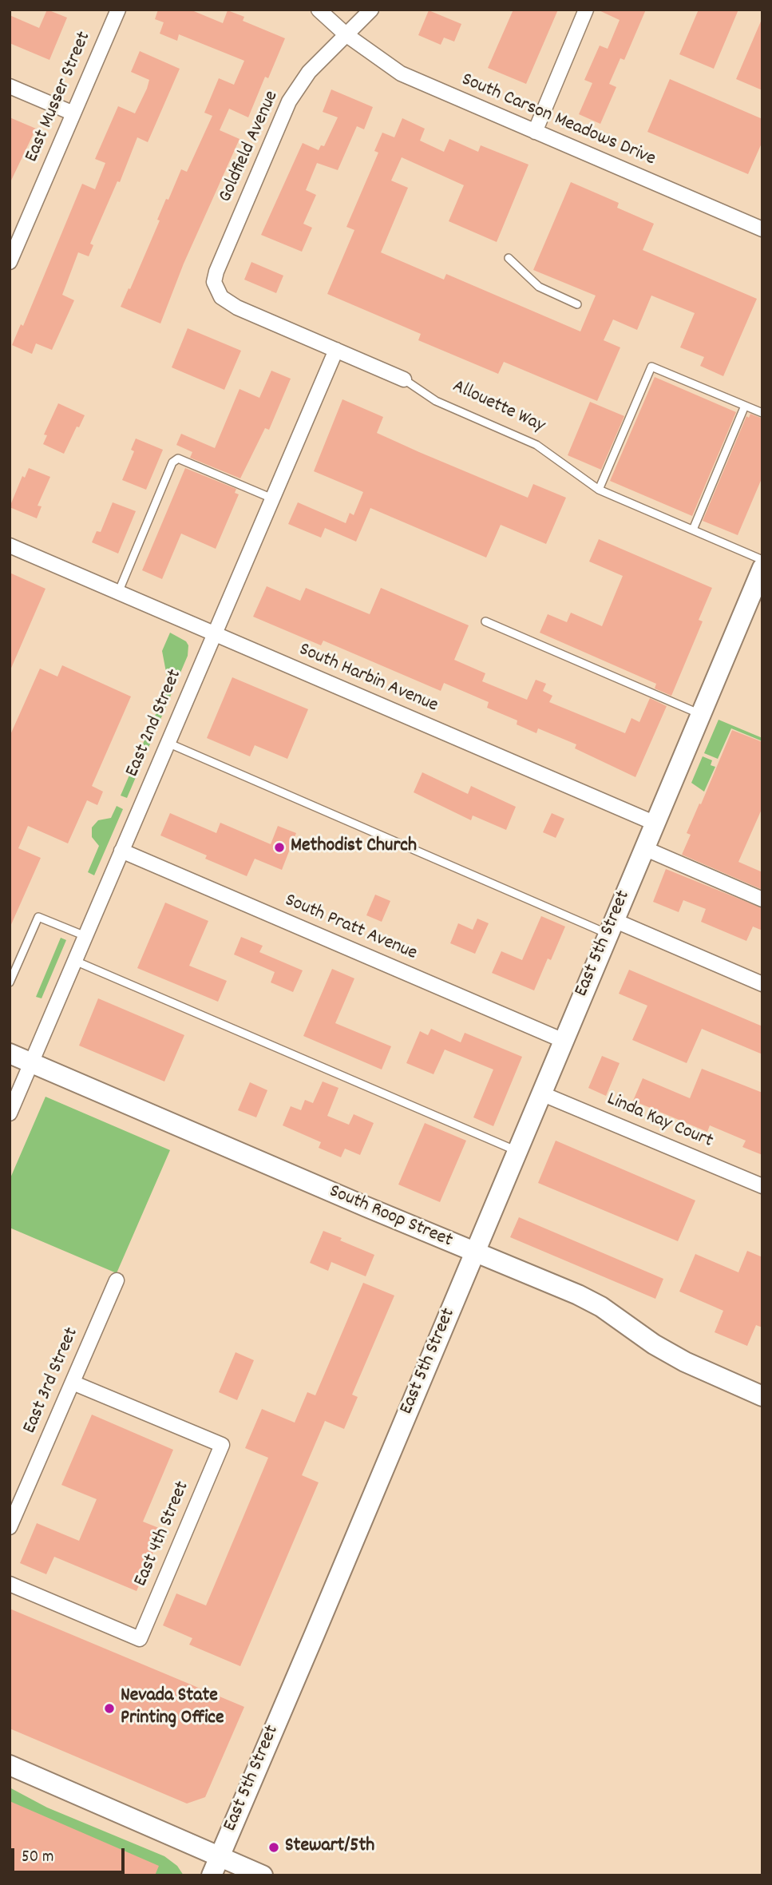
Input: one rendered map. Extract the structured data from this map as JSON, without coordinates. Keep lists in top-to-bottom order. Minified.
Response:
{"streets":{"main road":["East 5th Street","South Roop Street"],"street":["East Musser Street","South Carson Meadows Drive","Goldfield Avenue","Allouette Way","South Harbin Avenue","East 2nd Street","South Pratt Avenue","Linda Kay Court","East 3rd Street","East 4th Street"]},"crossings":[["South Carson Meadows Drive","Goldfield Avenue"],["Goldfield Avenue","Allouette Way"],["Allouette Way","East 2nd Street"],["South Harbin Avenue","East 2nd Street"],["South Harbin Avenue","East 5th Street"],["East 2nd Street","South Pratt Avenue"],["East 2nd Street","South Roop Street"],["South Pratt Avenue","East 5th Street"],["East 5th Street","Linda Kay Court"],["East 5th Street","South Roop Street"],["East 3rd Street","East 4th Street"]],"places":["Methodist Church","Nevada State Printing Office","Stewart/5th"],"scale_bar":"50 m"}
